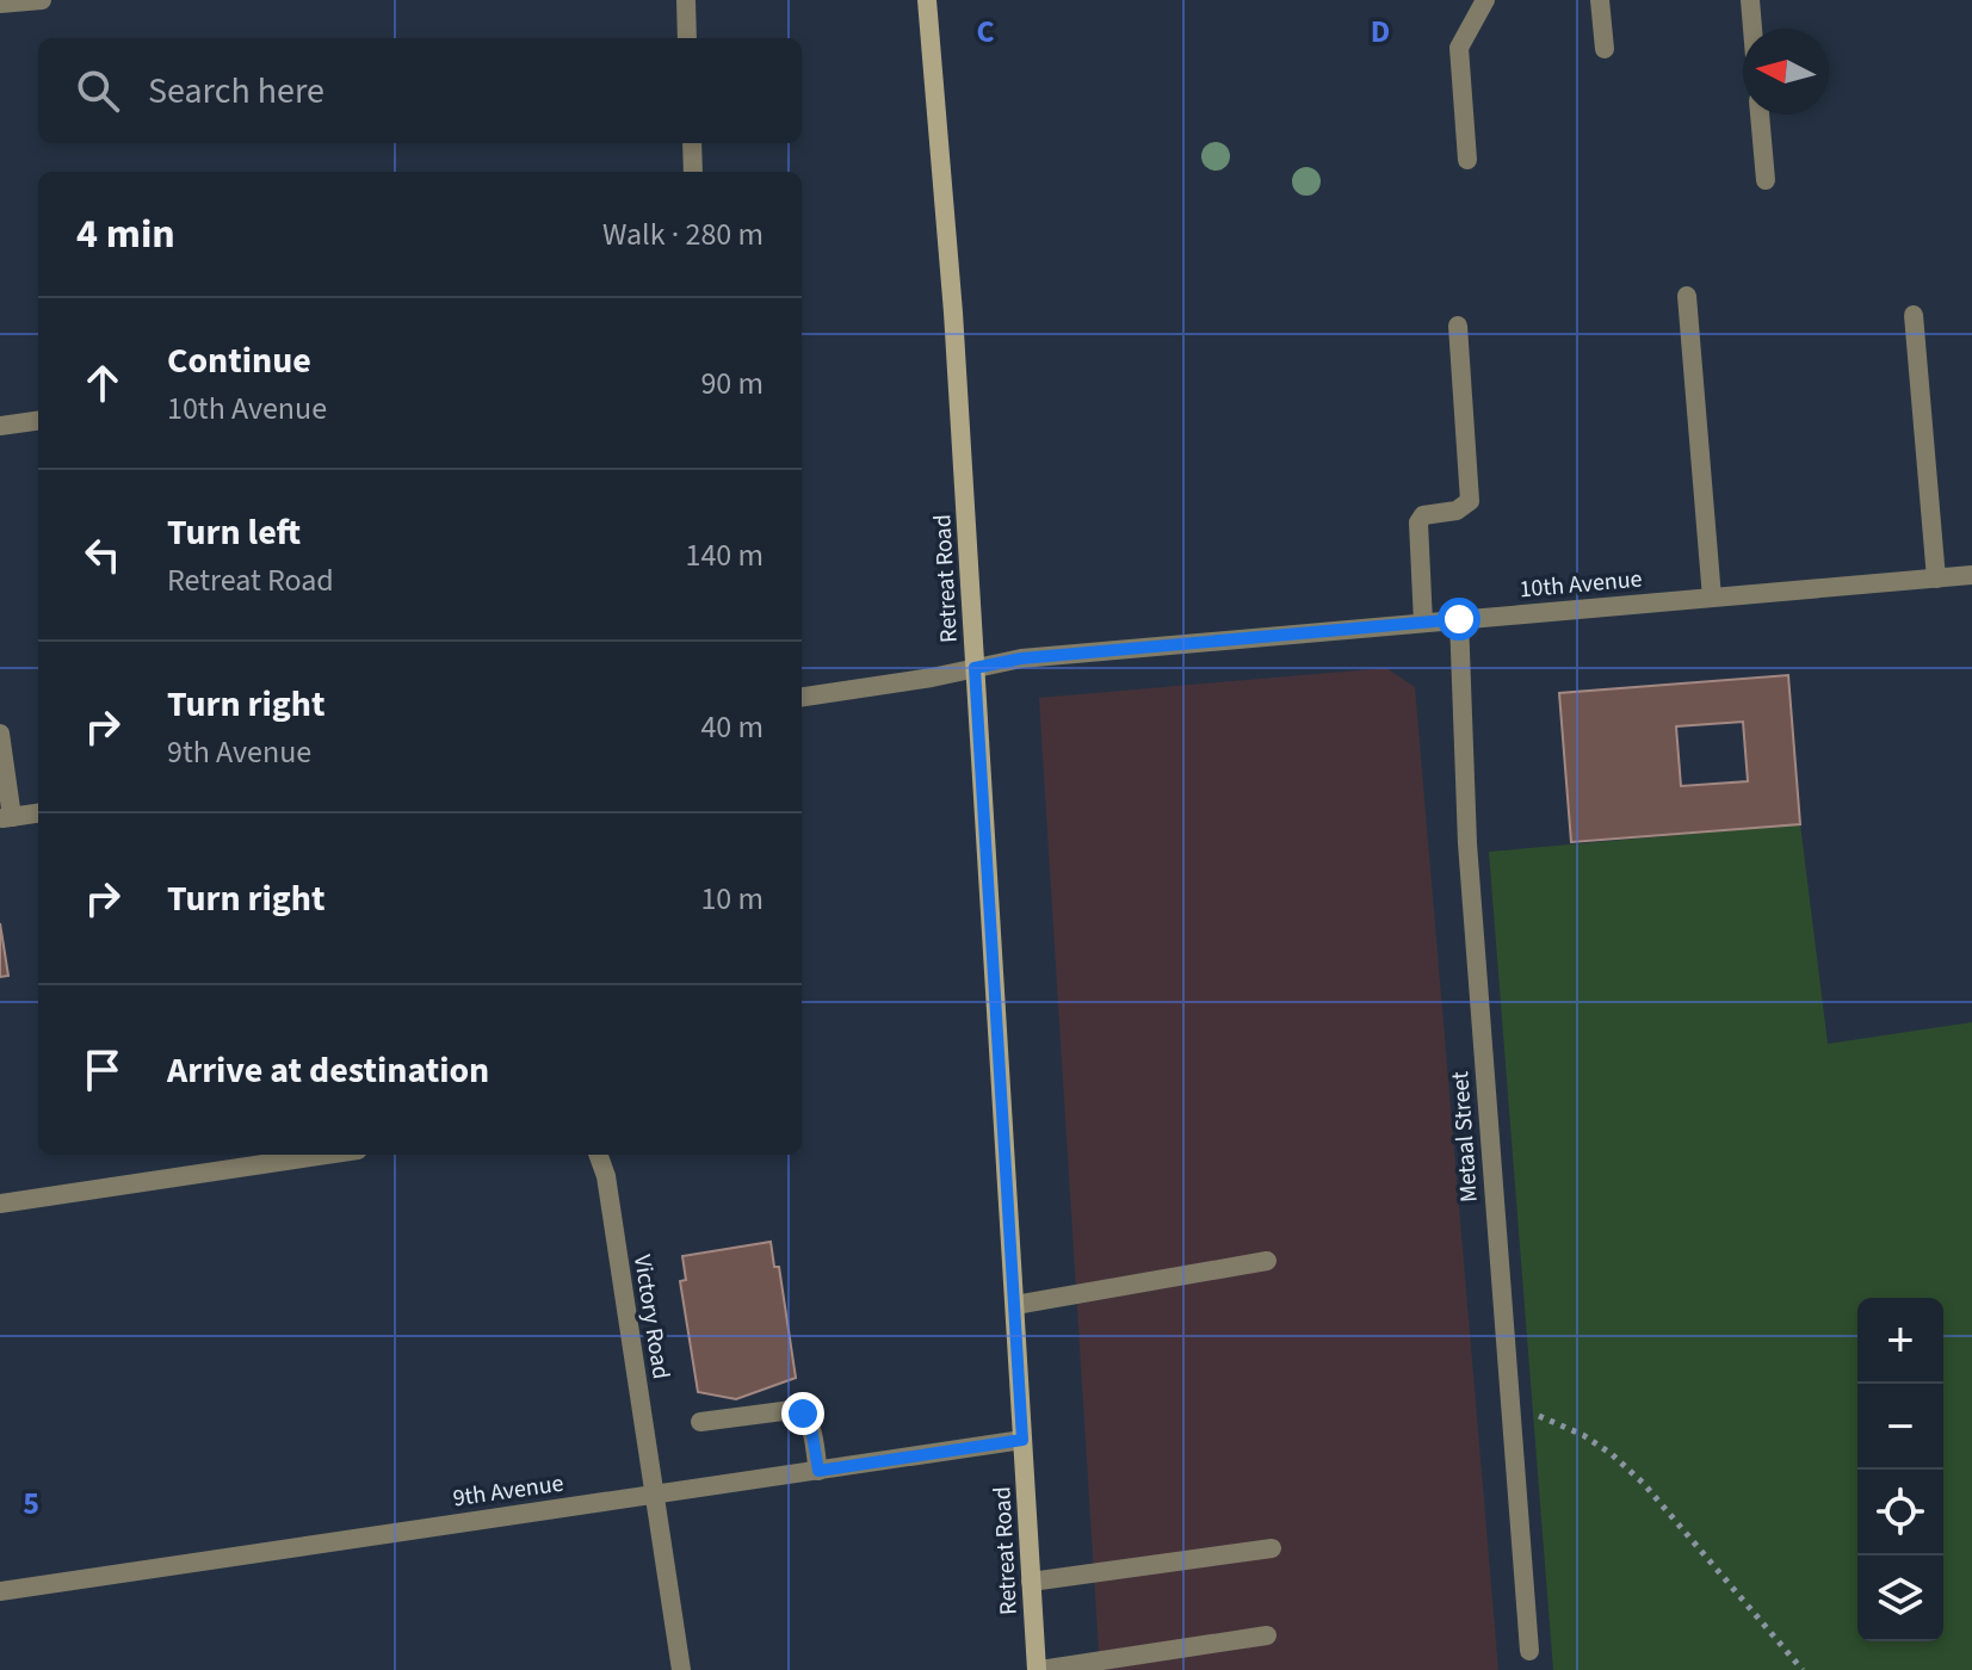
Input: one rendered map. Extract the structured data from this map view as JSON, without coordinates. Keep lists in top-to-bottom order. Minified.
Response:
{"streets":{"main road":["Retreat Road"],"street":["10th Avenue","Metaal Street","Victory Road","9th Avenue"]},"crossings":[["Retreat Road","10th Avenue"],["Retreat Road","9th Avenue"],["10th Avenue","Metaal Street"],["Victory Road","9th Avenue"]],"north":"left","page":{"search":"Search here","heading":["4 min","Walk · 280 m"],"list":[["Continue","10th Avenue","90 m"],["Turn left","Retreat Road","140 m"],["Turn right","9th Avenue","40 m"],["Turn right","10 m"],"Arrive at destination"],"map_buttons":["+","−"]},"grid":{"columns":["C","D"],"rows":["5"]}}
